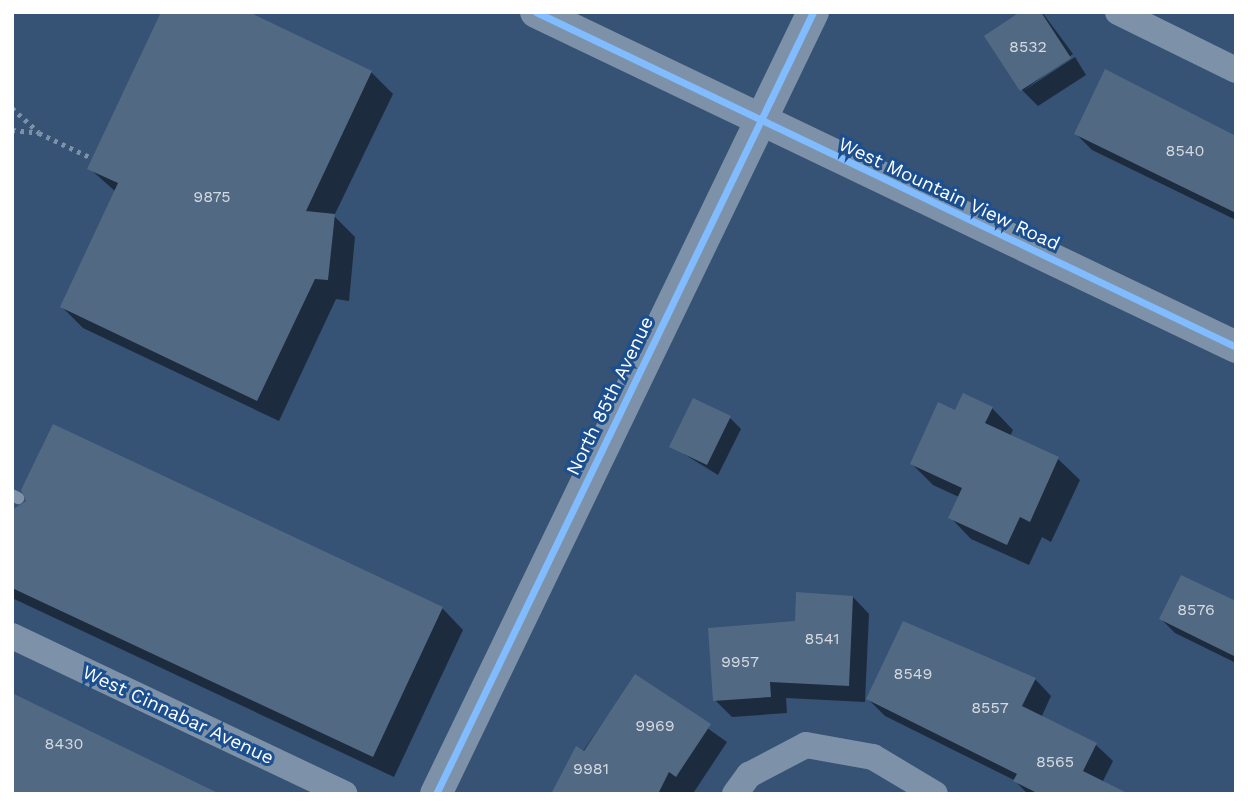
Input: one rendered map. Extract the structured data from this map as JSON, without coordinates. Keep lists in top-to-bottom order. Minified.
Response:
{"streets":{"street":["West Mountain View Road","North 85th Avenue","West Cinnabar Avenue"]},"crossings":[["West Mountain View Road","North 85th Avenue"]],"house_numbers":["8532","8540","9875","8576","8541","9957","8549","8557","9969","8430","8565","9981"]}
